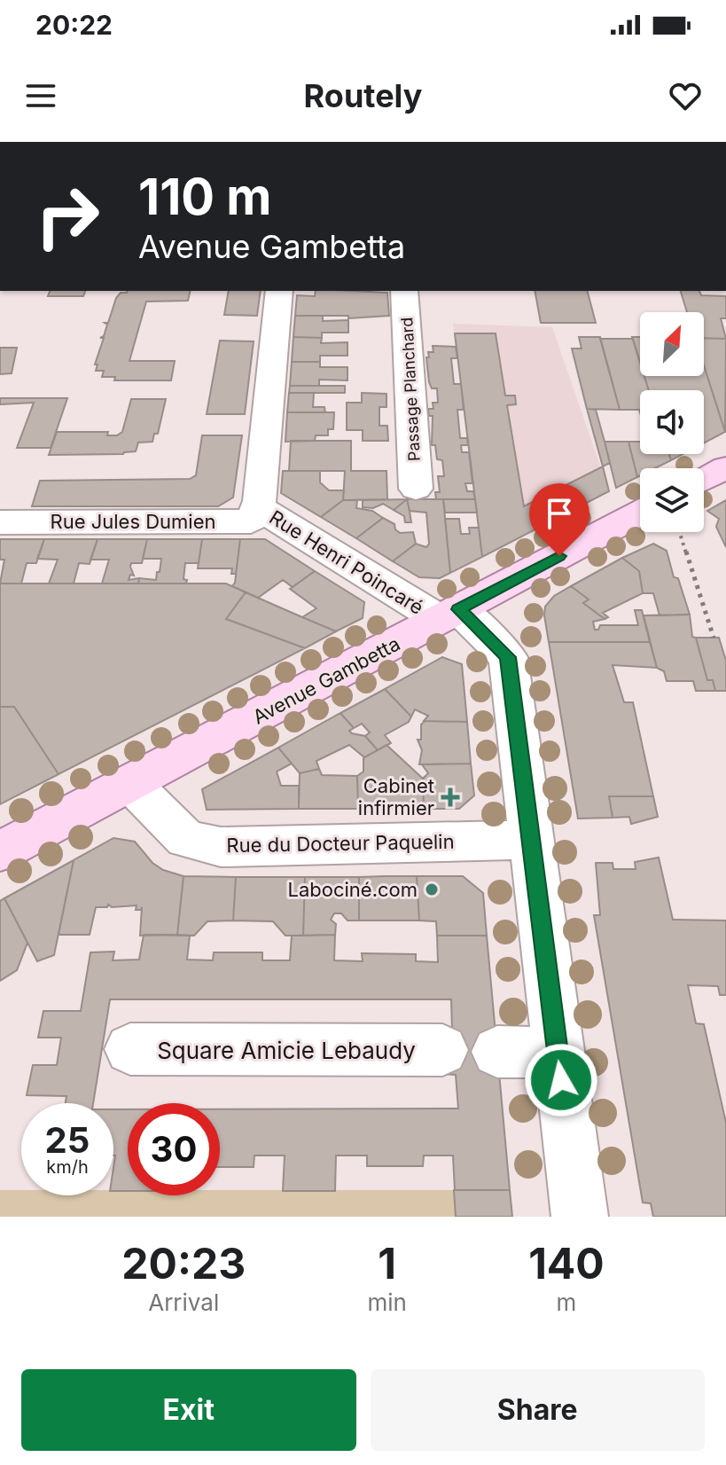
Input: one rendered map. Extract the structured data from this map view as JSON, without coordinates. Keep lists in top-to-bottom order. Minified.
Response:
{"streets":{"main road":["Avenue Gambetta"],"street":["Passage Planchard","Rue Jules Dumien","Rue Henri Poincaré","Rue du Docteur Paquelin","Square Amicie Lebaudy"]},"crossings":[["Rue Jules Dumien","Rue Henri Poincaré"],["Rue Henri Poincaré","Avenue Gambetta"],["Rue Henri Poincaré","Rue du Docteur Paquelin"],["Avenue Gambetta","Rue du Docteur Paquelin"]],"places":{"health":["Cabinet infirmier"],"other":["Labociné.com"]},"north":"top right","page":{"status":"20:22","header":"Routely","turn":["110 m","Avenue Gambetta"],"speed":"25 km/h","limit":"30","eta":["20:23","Arrival","1","min","140","m"],"buttons":["Exit","Share"]}}
